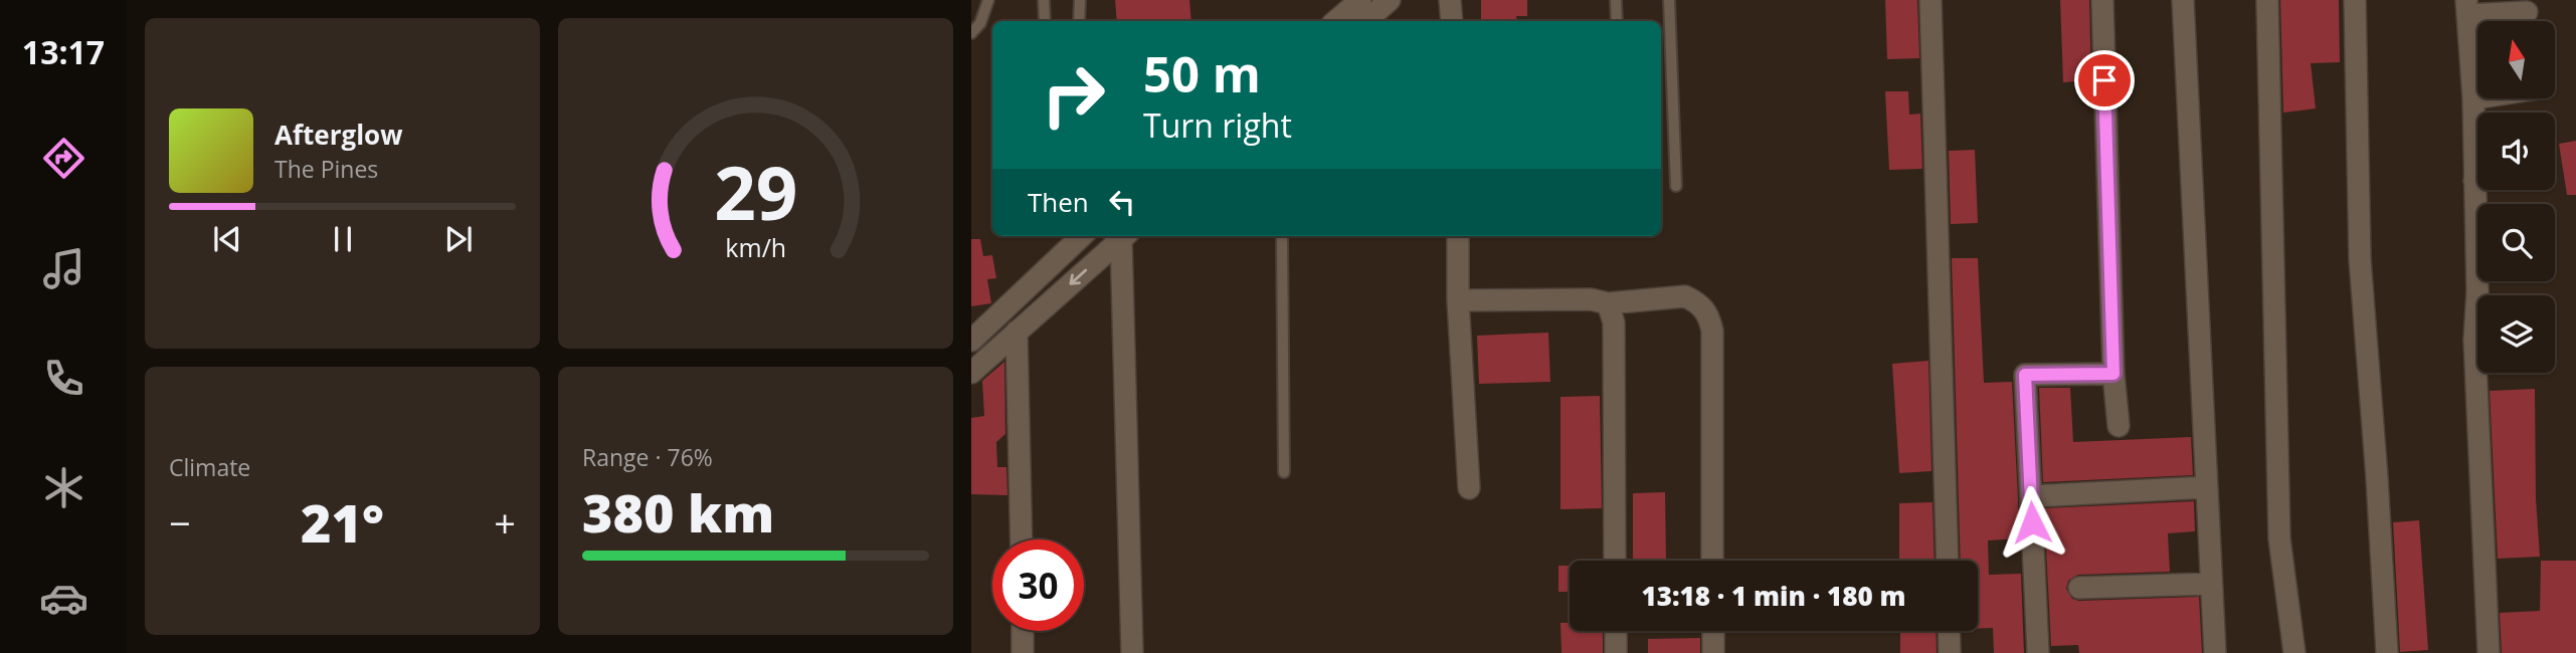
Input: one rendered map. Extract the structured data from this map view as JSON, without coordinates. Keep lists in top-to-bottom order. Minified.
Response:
{"north":"top","page":{"tabs":"13:17","turn":["50 m","Turn right"],"song":["Afterglow","The Pines"],"then":"Then","tile":["Climate",["Range · 76%","380 km"]],"heat":["−","21°","+"],"limit":"30","trip":"13:18 · 1 min · 180 m","gauge":["29","km/h"]}}
